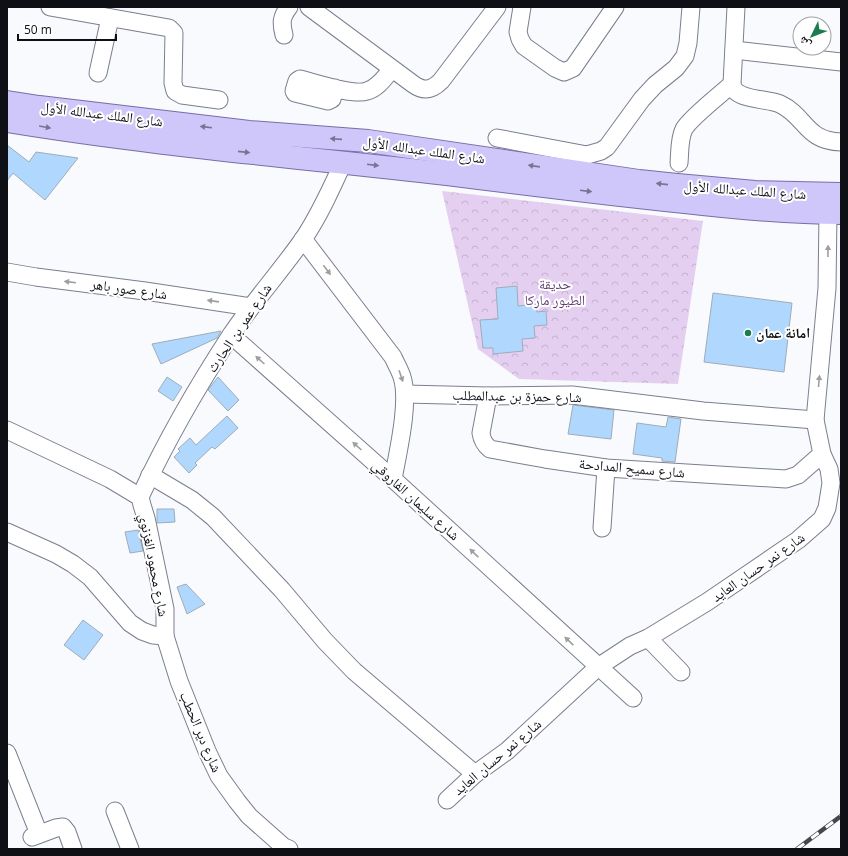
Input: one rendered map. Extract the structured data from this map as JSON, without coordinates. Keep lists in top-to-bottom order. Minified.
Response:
{"streets":{"main road":["شارع الملك عبدالله الأول"],"street":["شارع صور باهر","شارع عمر بن الحارث","شارع حمزة بن عبدالمطلب","شارع سميح المدادحة","شارع سليمان الفاروقي","شارع محمود الغزنوي","شارع نمر حسان العايد","شارع دير الحطب"]},"crossings":[["شارع الملك عبدالله الأول","شارع عمر بن الحارث"],["شارع الملك عبدالله الأول","شارع نمر حسان العايد"],["شارع صور باهر","شارع عمر بن الحارث"],["شارع عمر بن الحارث","شارع سليمان الفاروقي"],["شارع عمر بن الحارث","شارع محمود الغزنوي"],["شارع حمزة بن عبدالمطلب","شارع سميح المدادحة"],["شارع حمزة بن عبدالمطلب","شارع نمر حسان العايد"],["شارع سميح المدادحة","شارع نمر حسان العايد"],["شارع سليمان الفاروقي","شارع نمر حسان العايد"],["شارع محمود الغزنوي","شارع دير الحطب"]],"one_way":["شارع صور باهر"],"parks":["حديقة الطيور ماركا"],"places":["امانة عمان"],"scale_bar":"50 m","north":"bottom left"}
